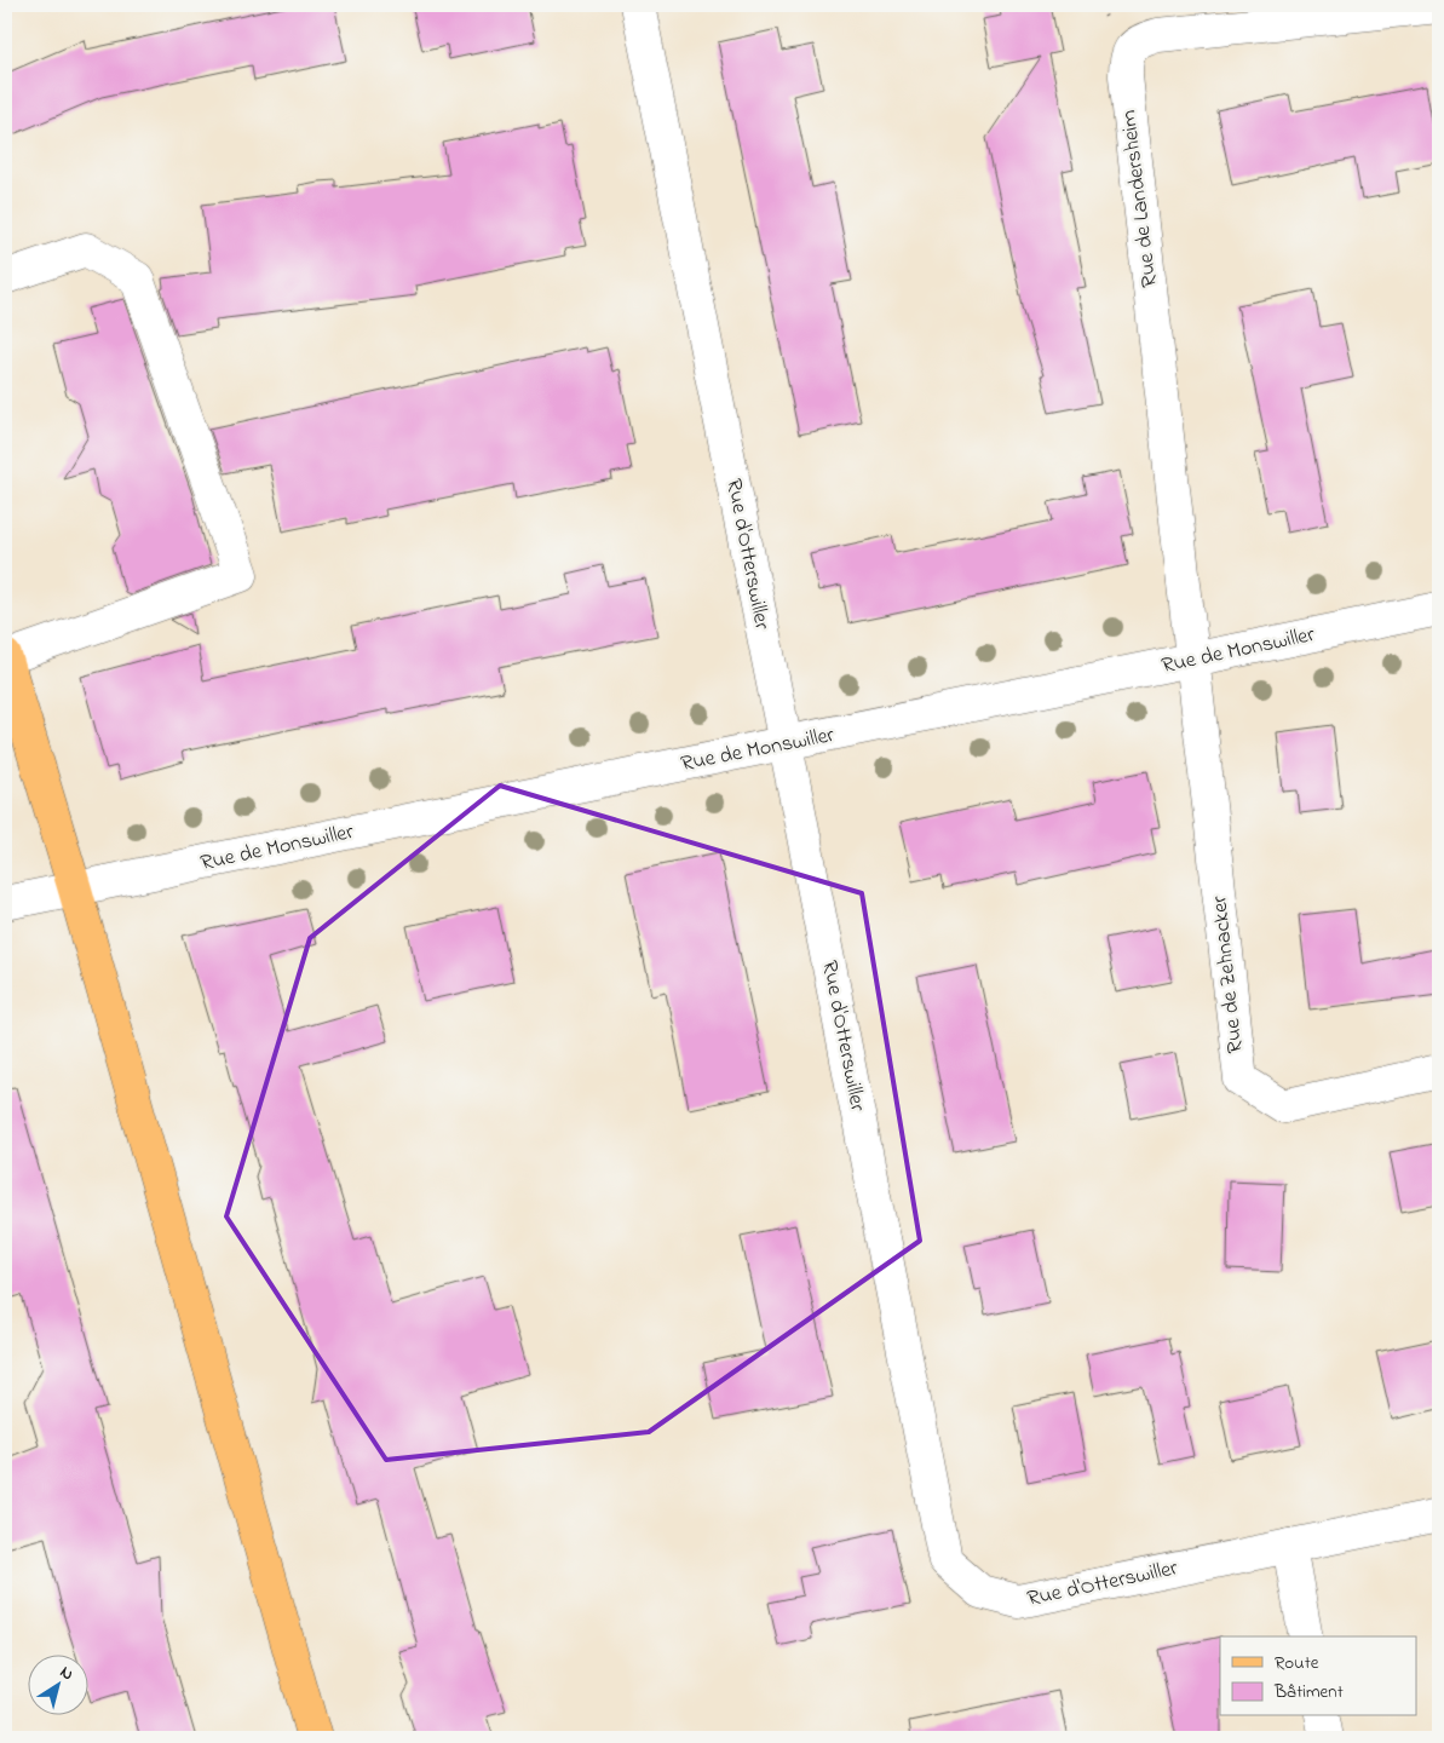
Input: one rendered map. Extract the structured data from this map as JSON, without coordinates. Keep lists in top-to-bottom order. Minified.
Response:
{"streets":{"street":["Rue de Landersheim","Rue d'Otterswiller","Rue de Monswiller","Rue de Zehnacker"]},"crossings":[["Rue de Landersheim","Rue de Monswiller"],["Rue de Landersheim","Rue de Zehnacker"],["Rue d'Otterswiller","Rue de Monswiller"],["Rue de Monswiller","Rue de Zehnacker"]],"legend":["Route","Bâtiment"],"north":"top right"}
